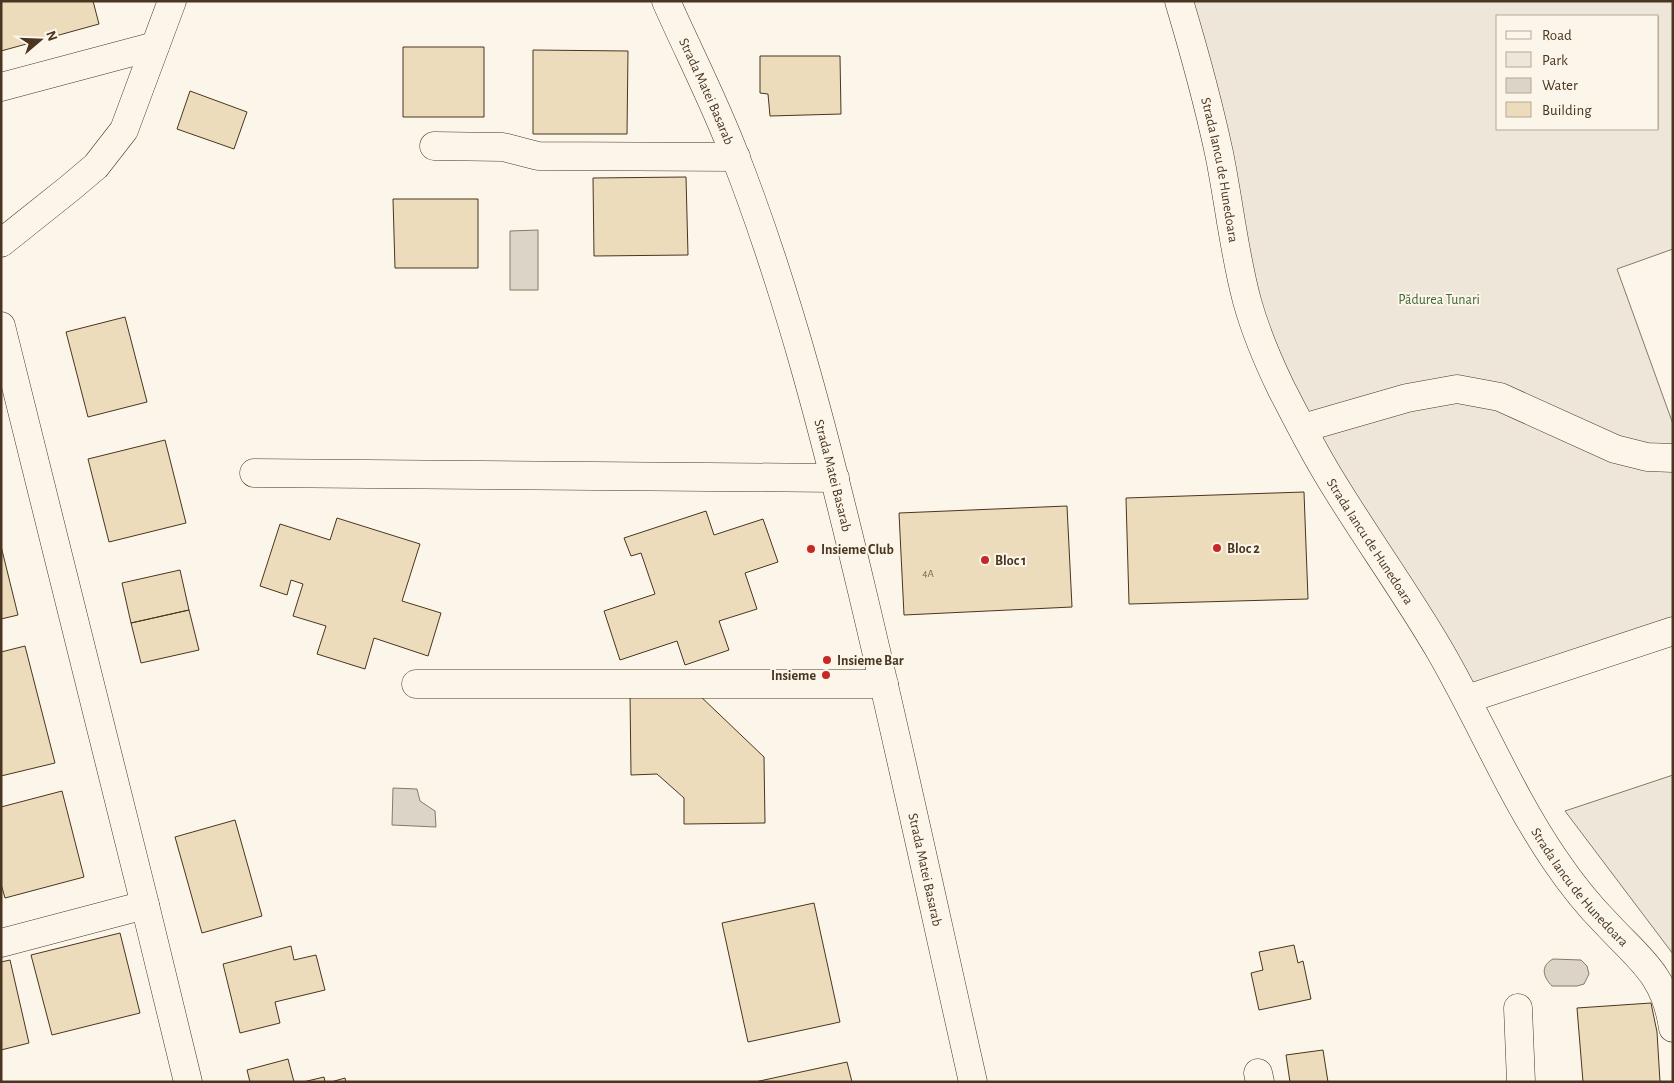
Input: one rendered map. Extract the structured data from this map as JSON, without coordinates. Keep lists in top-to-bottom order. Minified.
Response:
{"streets":{"street":["Strada Matei Basarab","Strada Iancu de Hunedoara"]},"parks":["Pădurea Tunari"],"places":["Bloc 2","Insieme Club","Bloc 1","Insieme Bar","Insieme"],"house_numbers":["4A"],"legend":["Road","Park","Water","Building"],"north":"right"}
